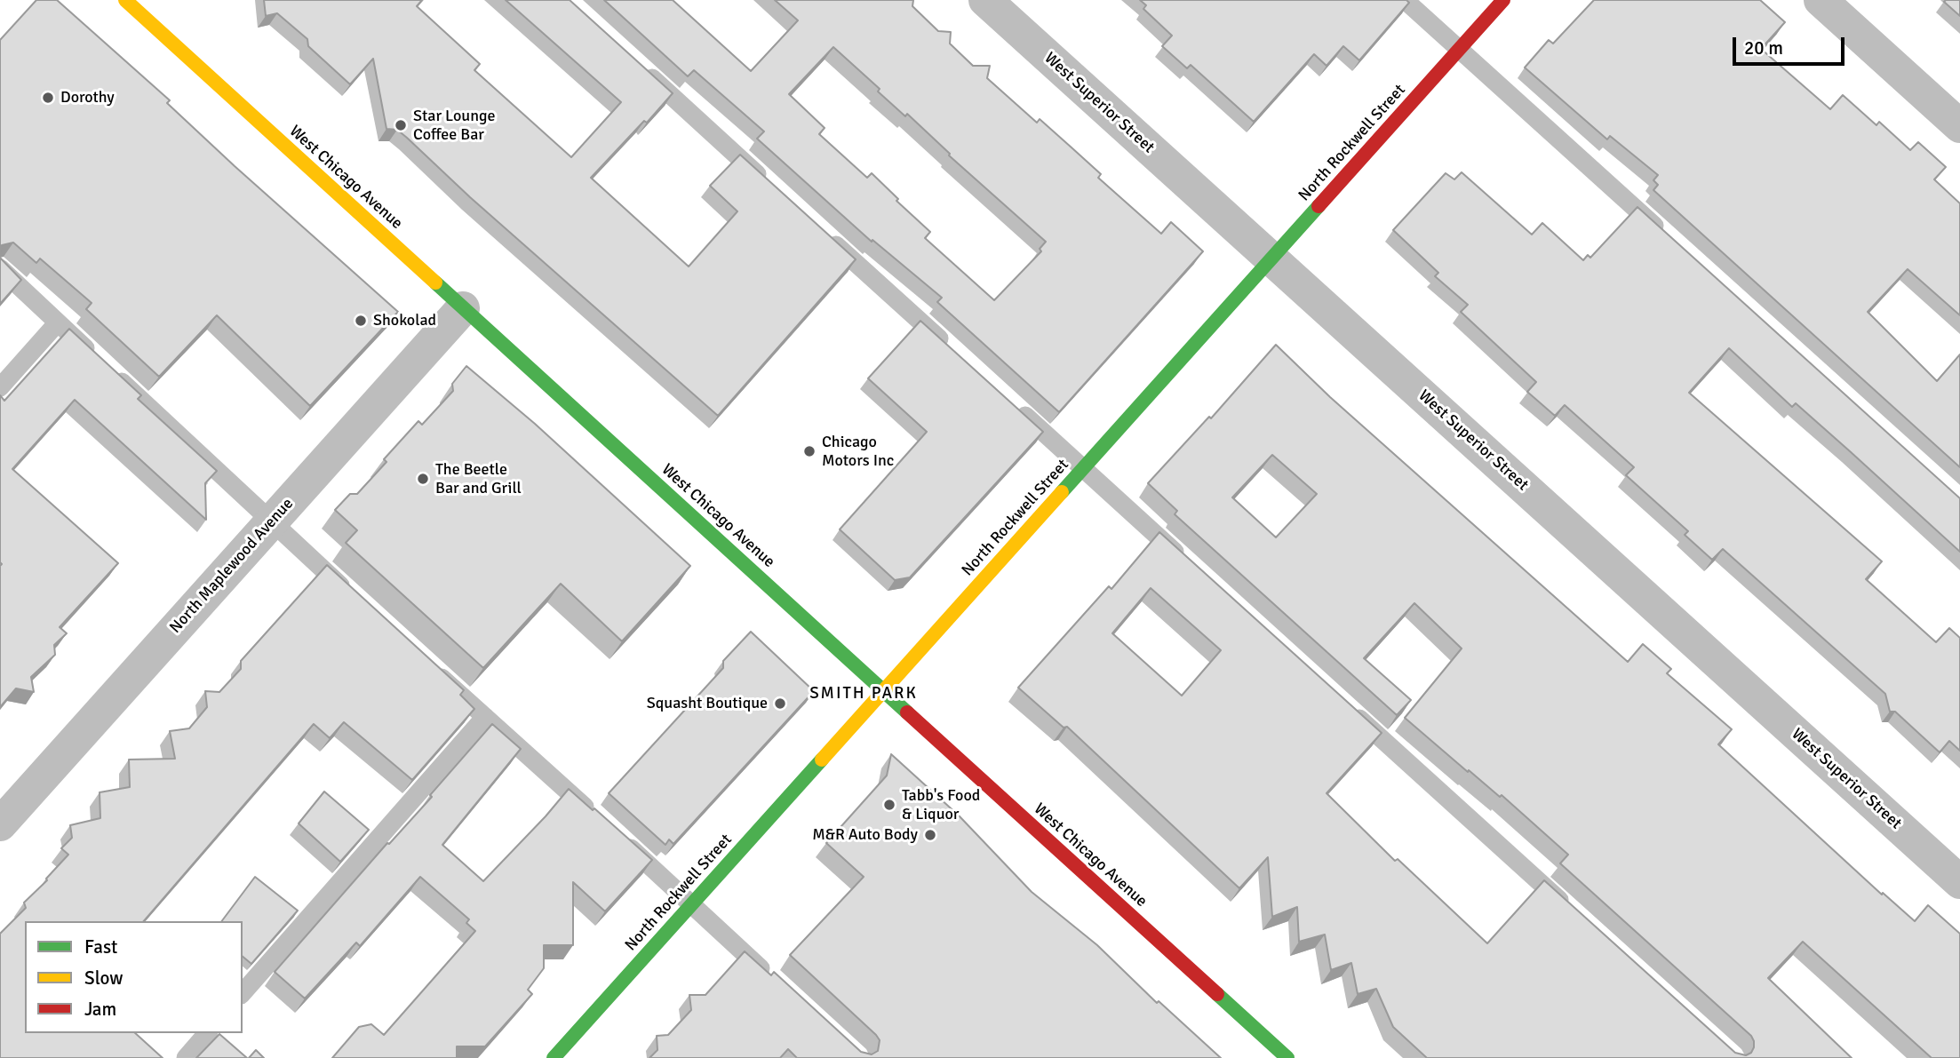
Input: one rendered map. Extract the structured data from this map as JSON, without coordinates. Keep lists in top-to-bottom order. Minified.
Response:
{"streets":{"main road":["North Rockwell Street","West Chicago Avenue"],"street":["West Superior Street","North Maplewood Avenue"]},"crossings":[["West Superior Street","North Rockwell Street"],["North Rockwell Street","West Chicago Avenue"],["West Chicago Avenue","North Maplewood Avenue"]],"districts":["SMITH PARK"],"places":["Dorothy","Star Lounge Coffee Bar","Shokolad","Chicago Motors Inc","The Beetle Bar and Grill","Squasht Boutique","Tabb's Food & Liquor","M&R Auto Body"],"legend":["Fast","Slow","Jam"],"scale_bar":"20 m"}
